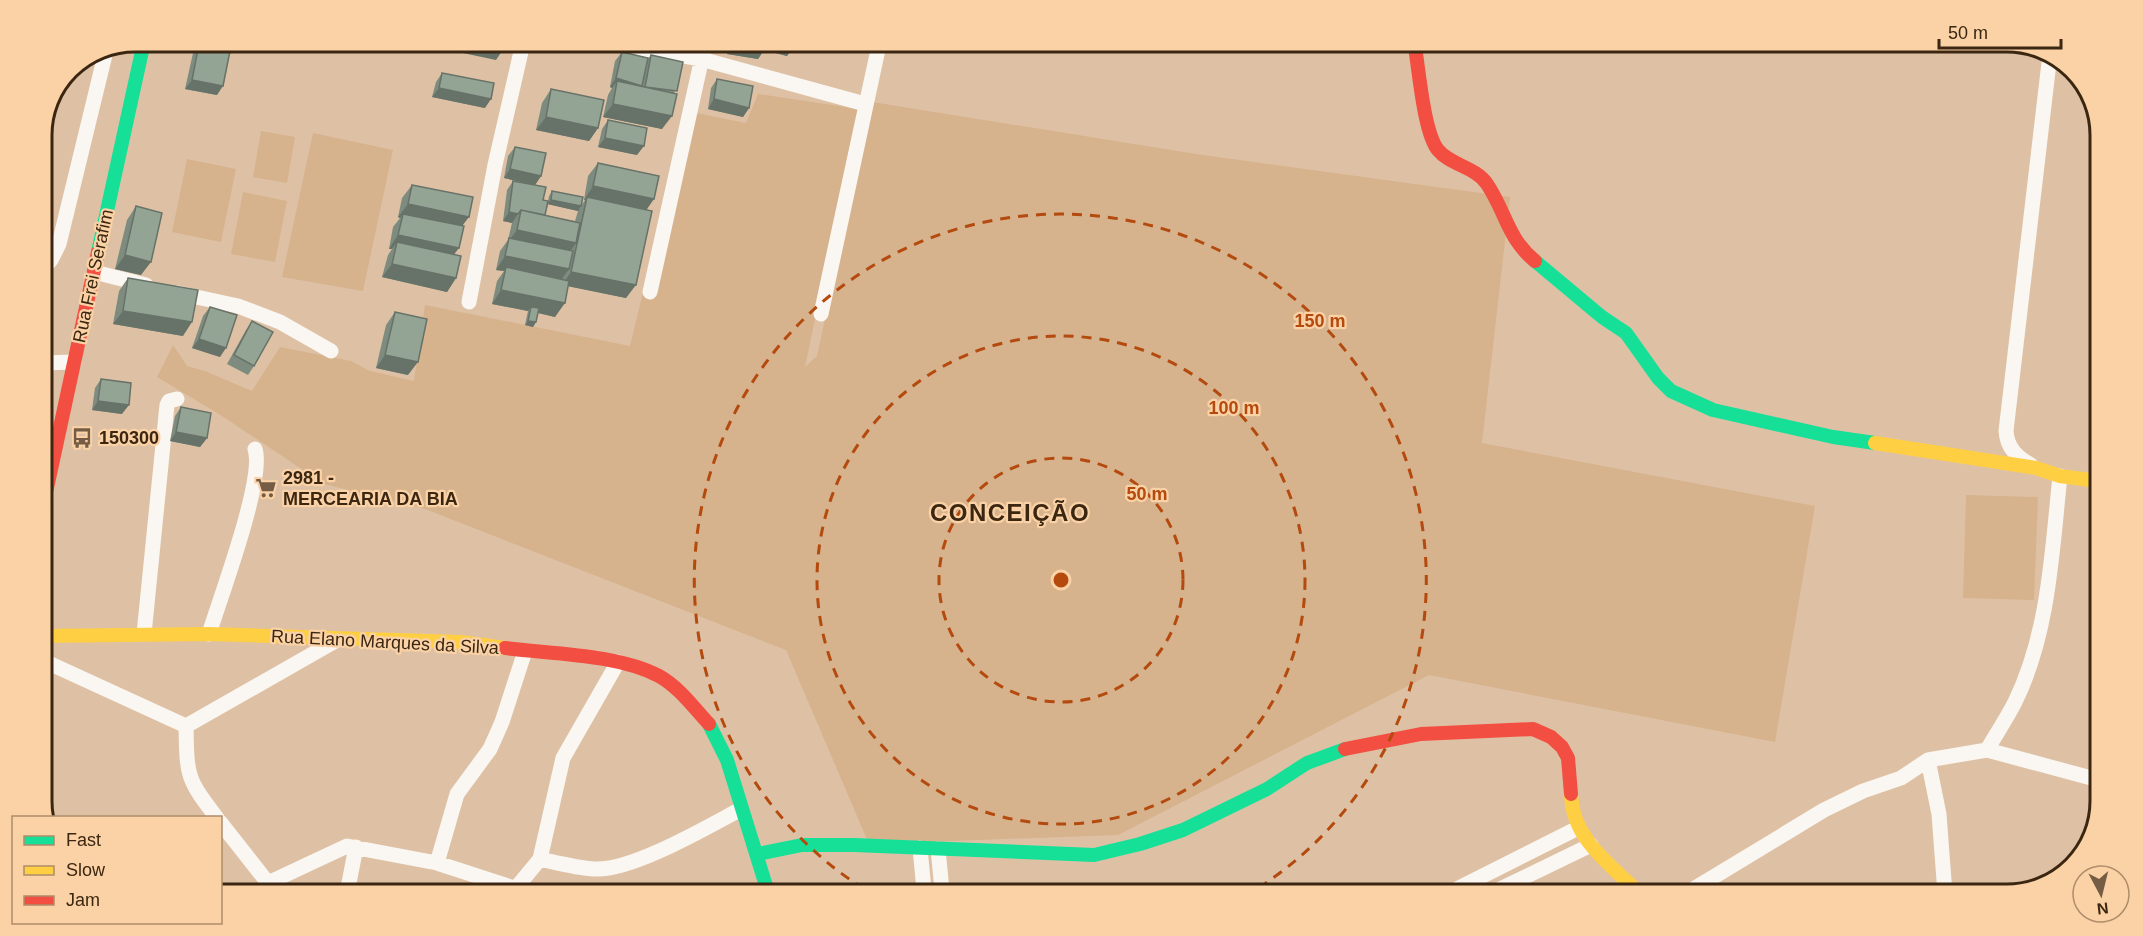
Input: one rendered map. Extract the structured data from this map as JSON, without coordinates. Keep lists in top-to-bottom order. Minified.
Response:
{"streets":{"street":["Rua Frei Serafim","Rua Elano Marques da Silva"]},"districts":["CONCEIÇÃO"],"places":{"bus stop":["150300"],"supermarket":["2981 - MERCEARIA DA BIA"]},"legend":["Fast","Slow","Jam"],"scale_bar":"50 m","north":"bottom","rings":["150 m","100 m","50 m"]}
